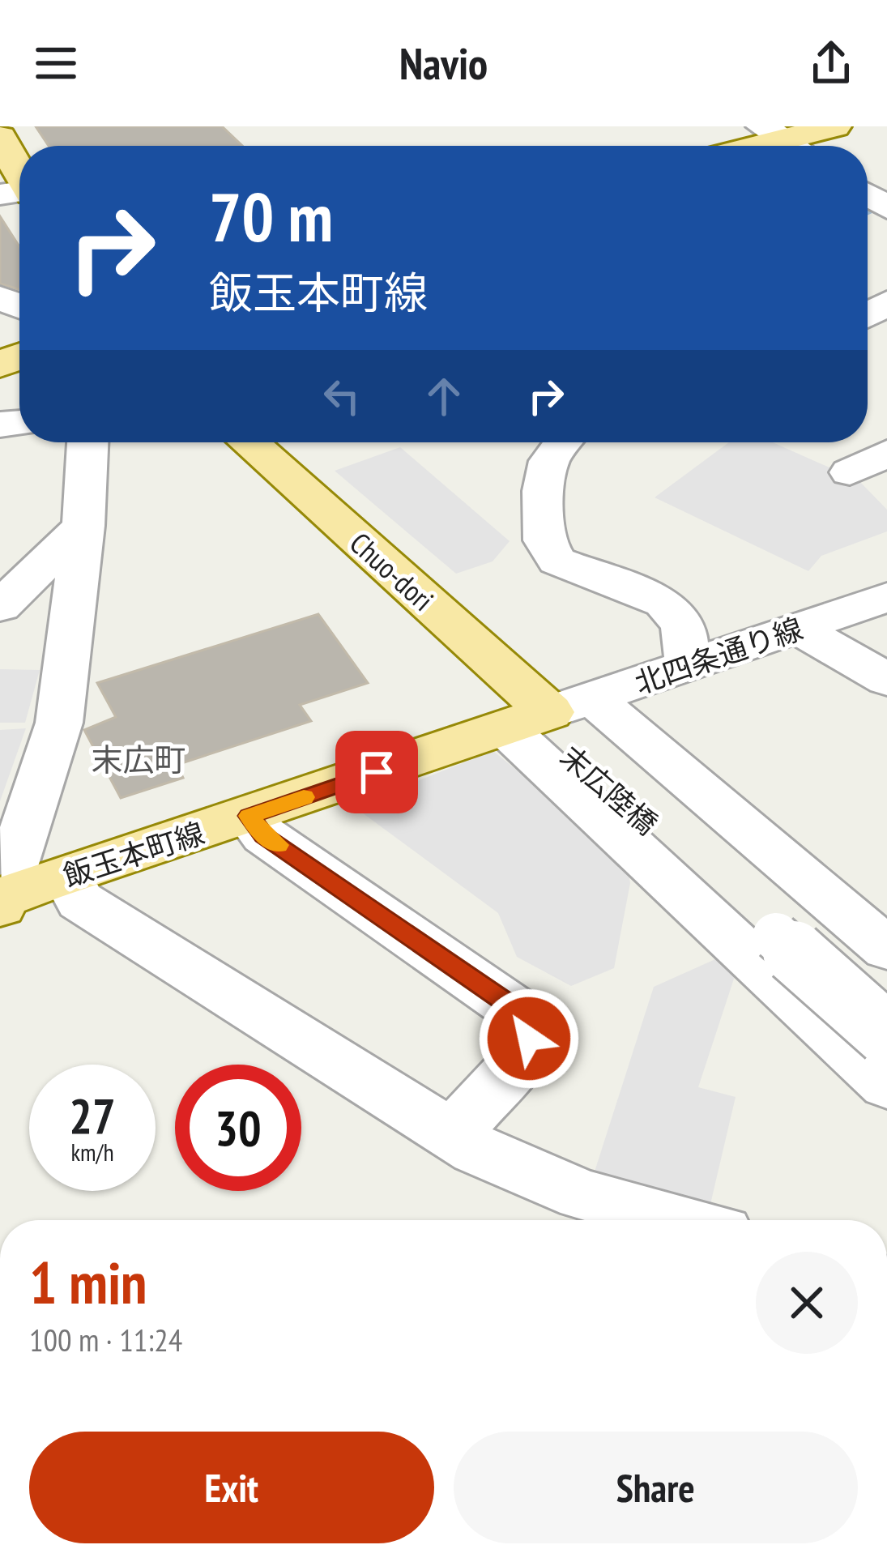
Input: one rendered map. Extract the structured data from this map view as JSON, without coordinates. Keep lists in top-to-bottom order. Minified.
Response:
{"streets":{"main road":["Chuo-dori","飯玉本町線"],"street":["北四条通り線"]},"crossings":[["Chuo-dori","北四条通り線"],["Chuo-dori","飯玉本町線"],["北四条通り線","飯玉本町線"]],"districts":["末広町"],"page":{"header":"Navio","turn":["70 m","飯玉本町線"],"speed":"27 km/h","limit":"30","heading":["1 min","100 m · 11:24"],"buttons":["Exit","Share"]}}
